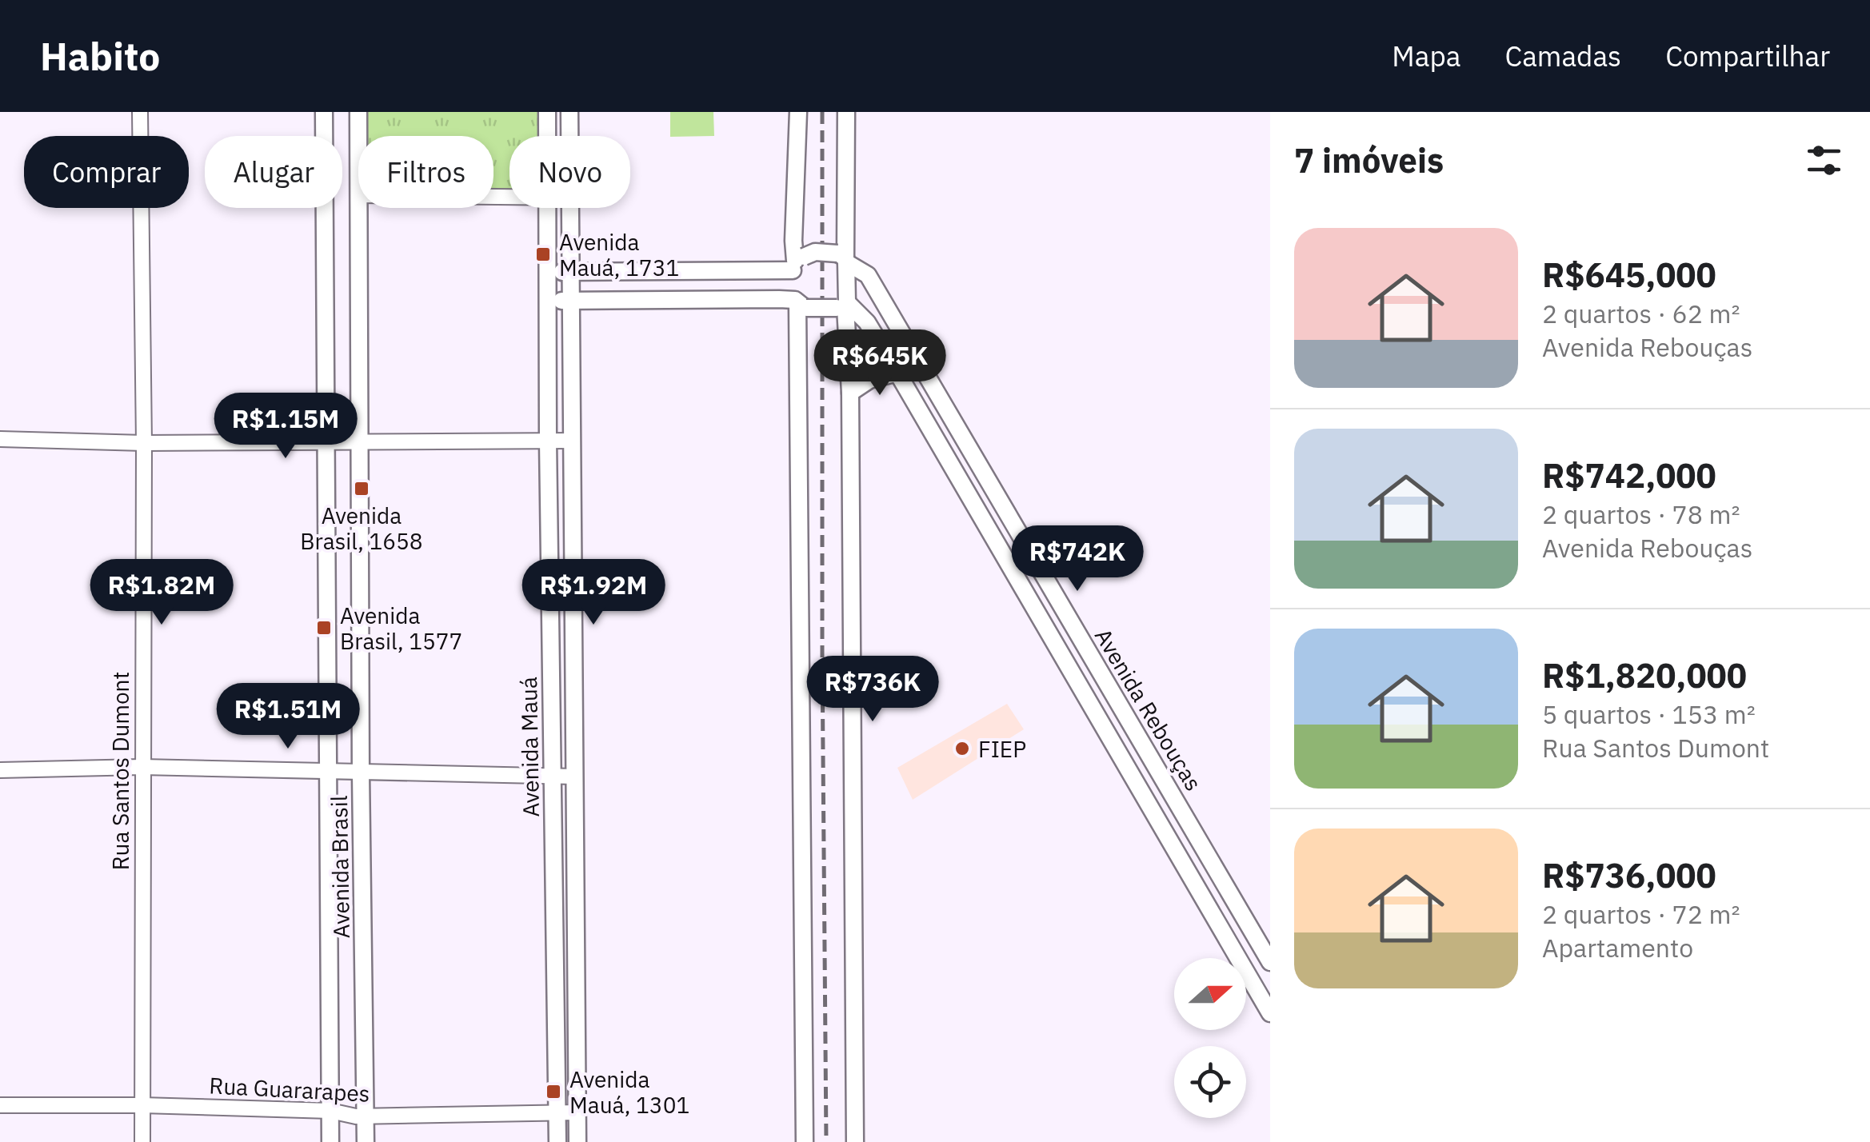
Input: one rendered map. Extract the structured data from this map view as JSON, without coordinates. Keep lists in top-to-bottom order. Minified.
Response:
{"streets":{"main road":["Avenida Rebouças","Avenida Mauá","Avenida Brasil"],"street":["Rua Santos Dumont","Rua Guararapes"]},"crossings":[["Avenida Mauá","Rua Guararapes"],["Rua Santos Dumont","Rua Guararapes"],["Avenida Brasil","Rua Guararapes"]],"places":{"transit":["Avenida Mauá, 1731","Avenida Brasil, 1658","Avenida Brasil, 1577","Avenida Mauá, 1301"],"other":["FIEP"]},"north":"right","page":{"header":"Habito","nav":["Mapa","Camadas","Compartilhar"],"heading":"7 imóveis","chip":["Comprar","Alugar","Filtros","Novo"],"list":[{"name":"R$645,000","note":"2 quartos · 62 m² · Avenida Rebouças"},{"name":"R$742,000","note":"2 quartos · 78 m² · Avenida Rebouças"},{"name":"R$1,820,000","note":"5 quartos · 153 m² · Rua Santos Dumont"},{"name":"R$736,000","note":"2 quartos · 72 m² · Apartamento"}],"price":["R$645K","R$1.15M","R$742K","R$1.82M","R$1.92M","R$736K","R$1.51M"]}}
